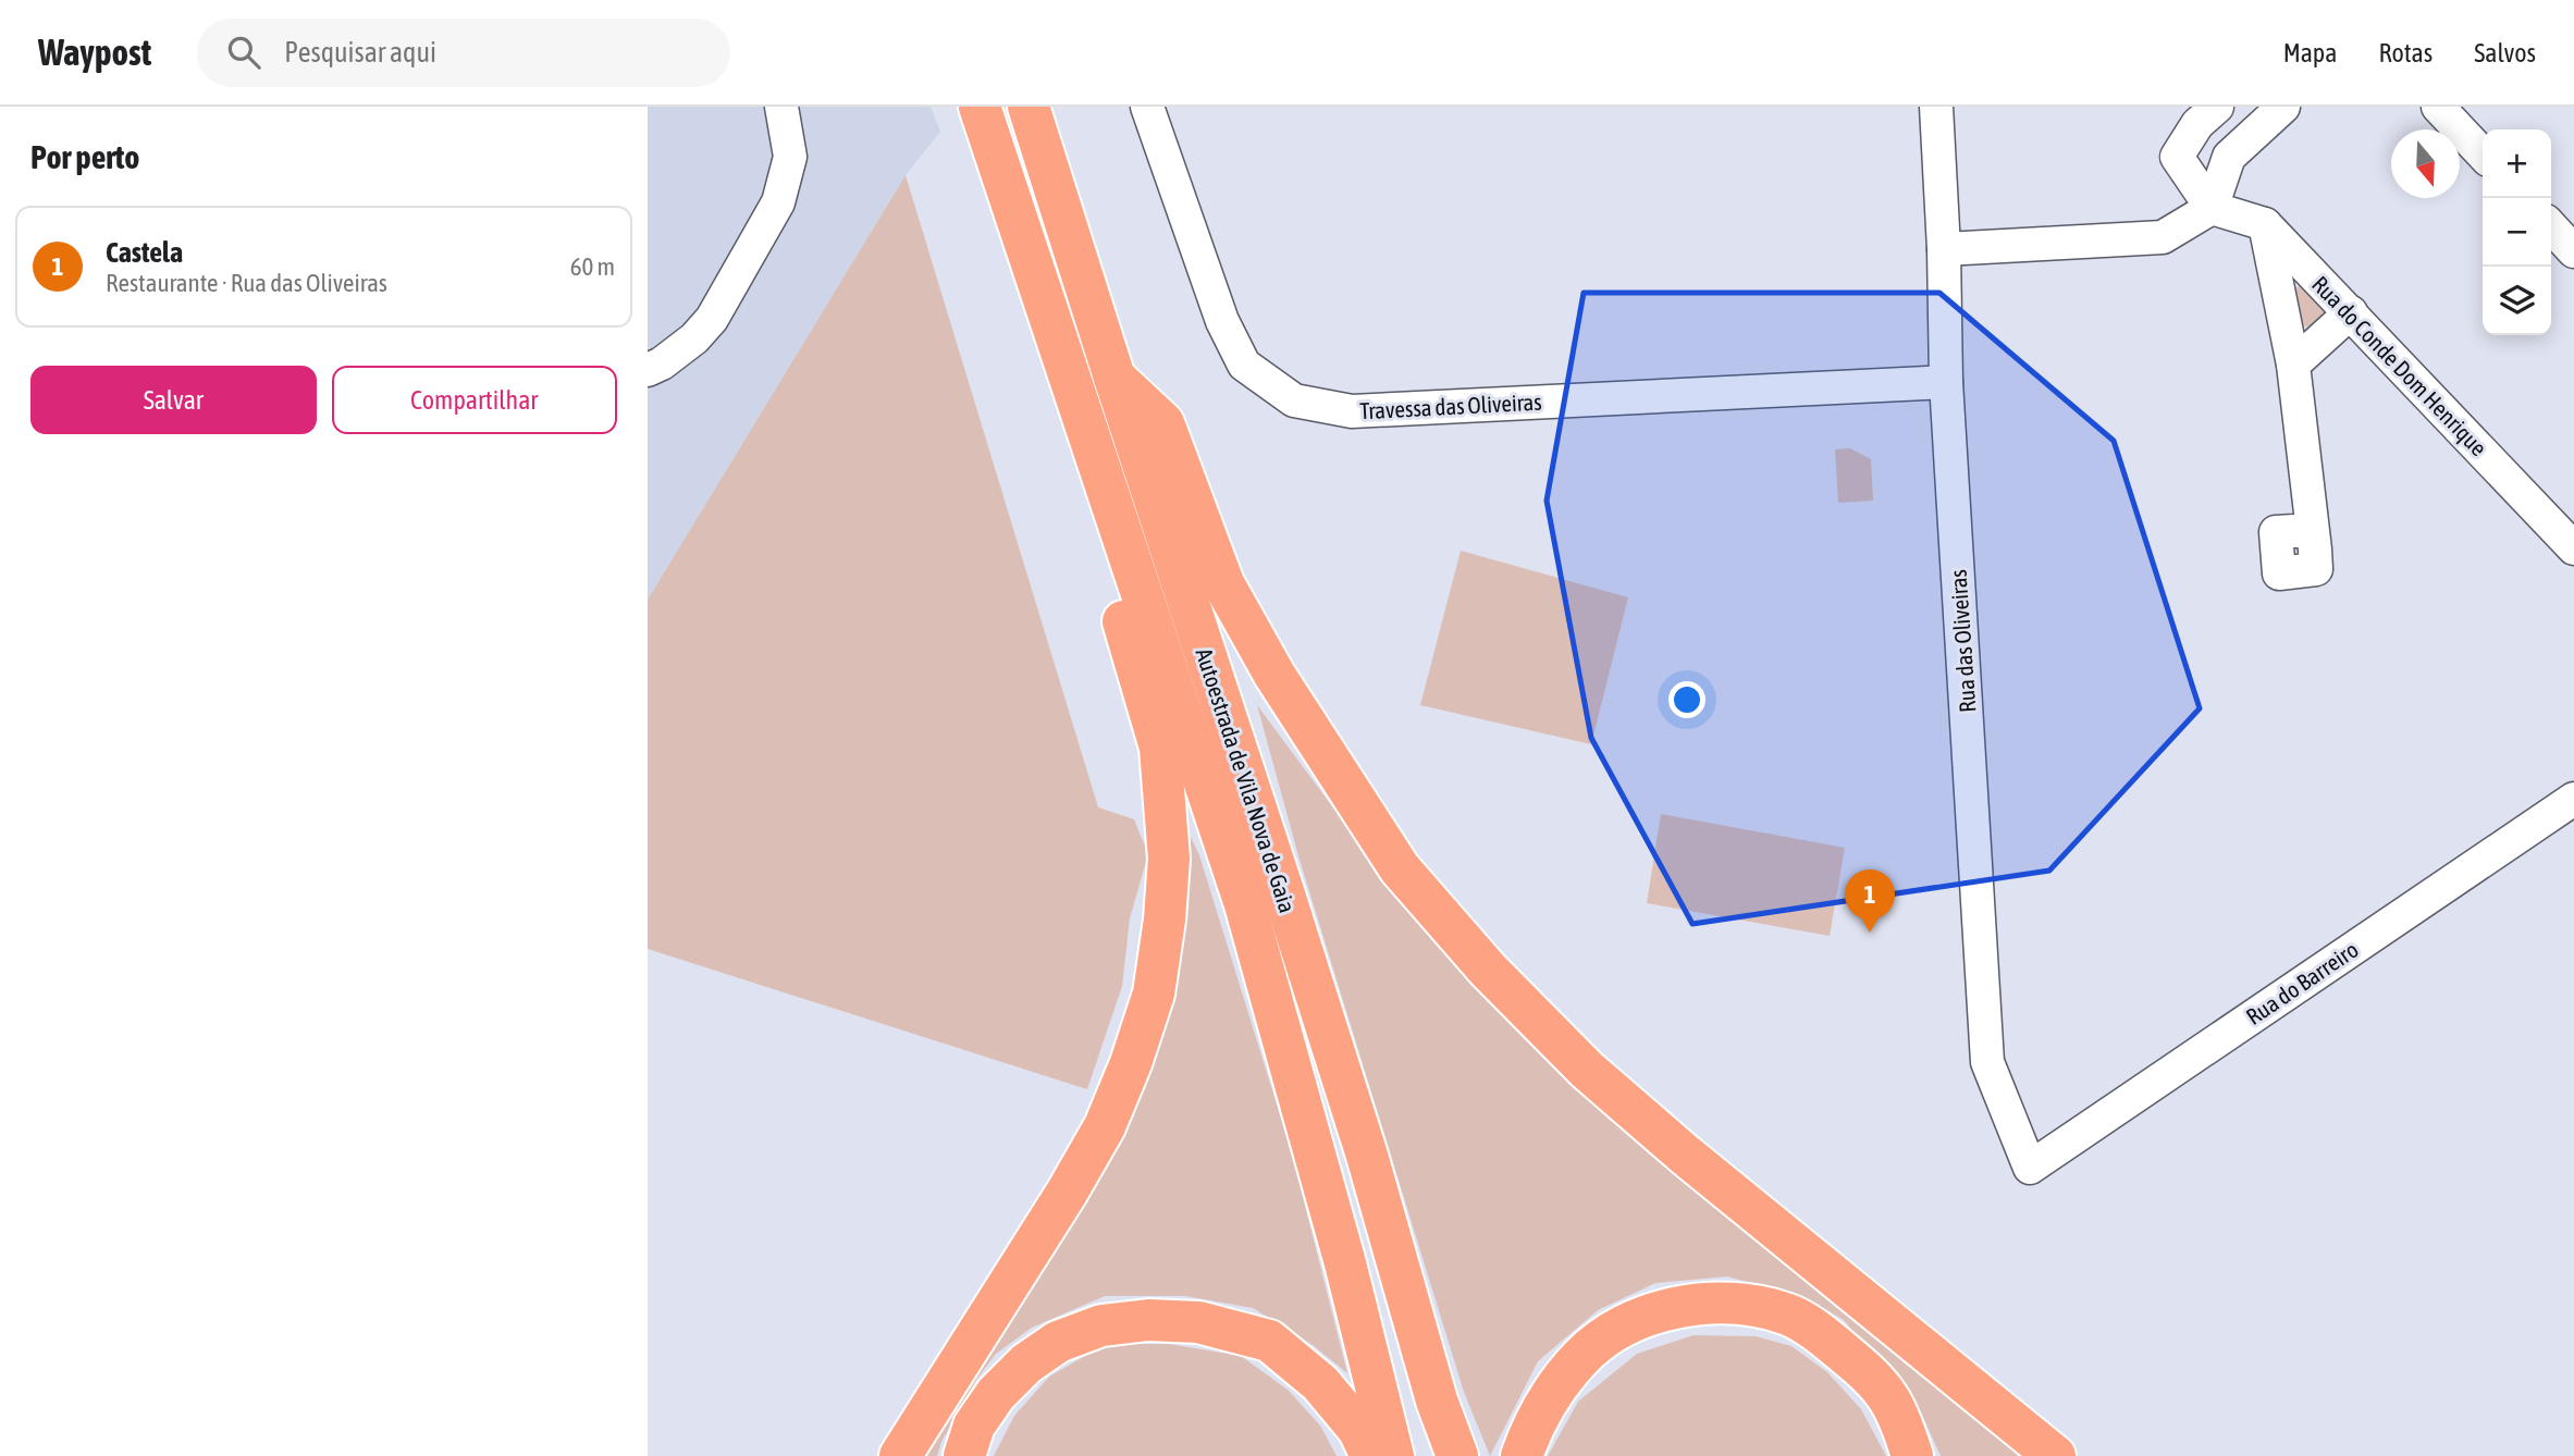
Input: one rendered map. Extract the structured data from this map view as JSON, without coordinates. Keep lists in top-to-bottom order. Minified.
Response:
{"streets":{"highway":["Autoestrada de Vila Nova de Gaia"],"street":["Rua do Conde Dom Henrique","Travessa das Oliveiras","Rua das Oliveiras","Rua do Barreiro"]},"crossings":[["Travessa das Oliveiras","Rua das Oliveiras"],["Rua das Oliveiras","Rua do Barreiro"]],"north":"bottom","page":{"header":"Waypost","search":"Pesquisar aqui","nav":["Mapa","Rotas","Salvos"],"heading":"Por perto","map_buttons":["+","−"],"list":[{"mark":"1","name":"Castela","note":"Restaurante · Rua das Oliveiras","value":"60 m"}],"buttons":["Salvar","Compartilhar"],"pins":"1"}}
